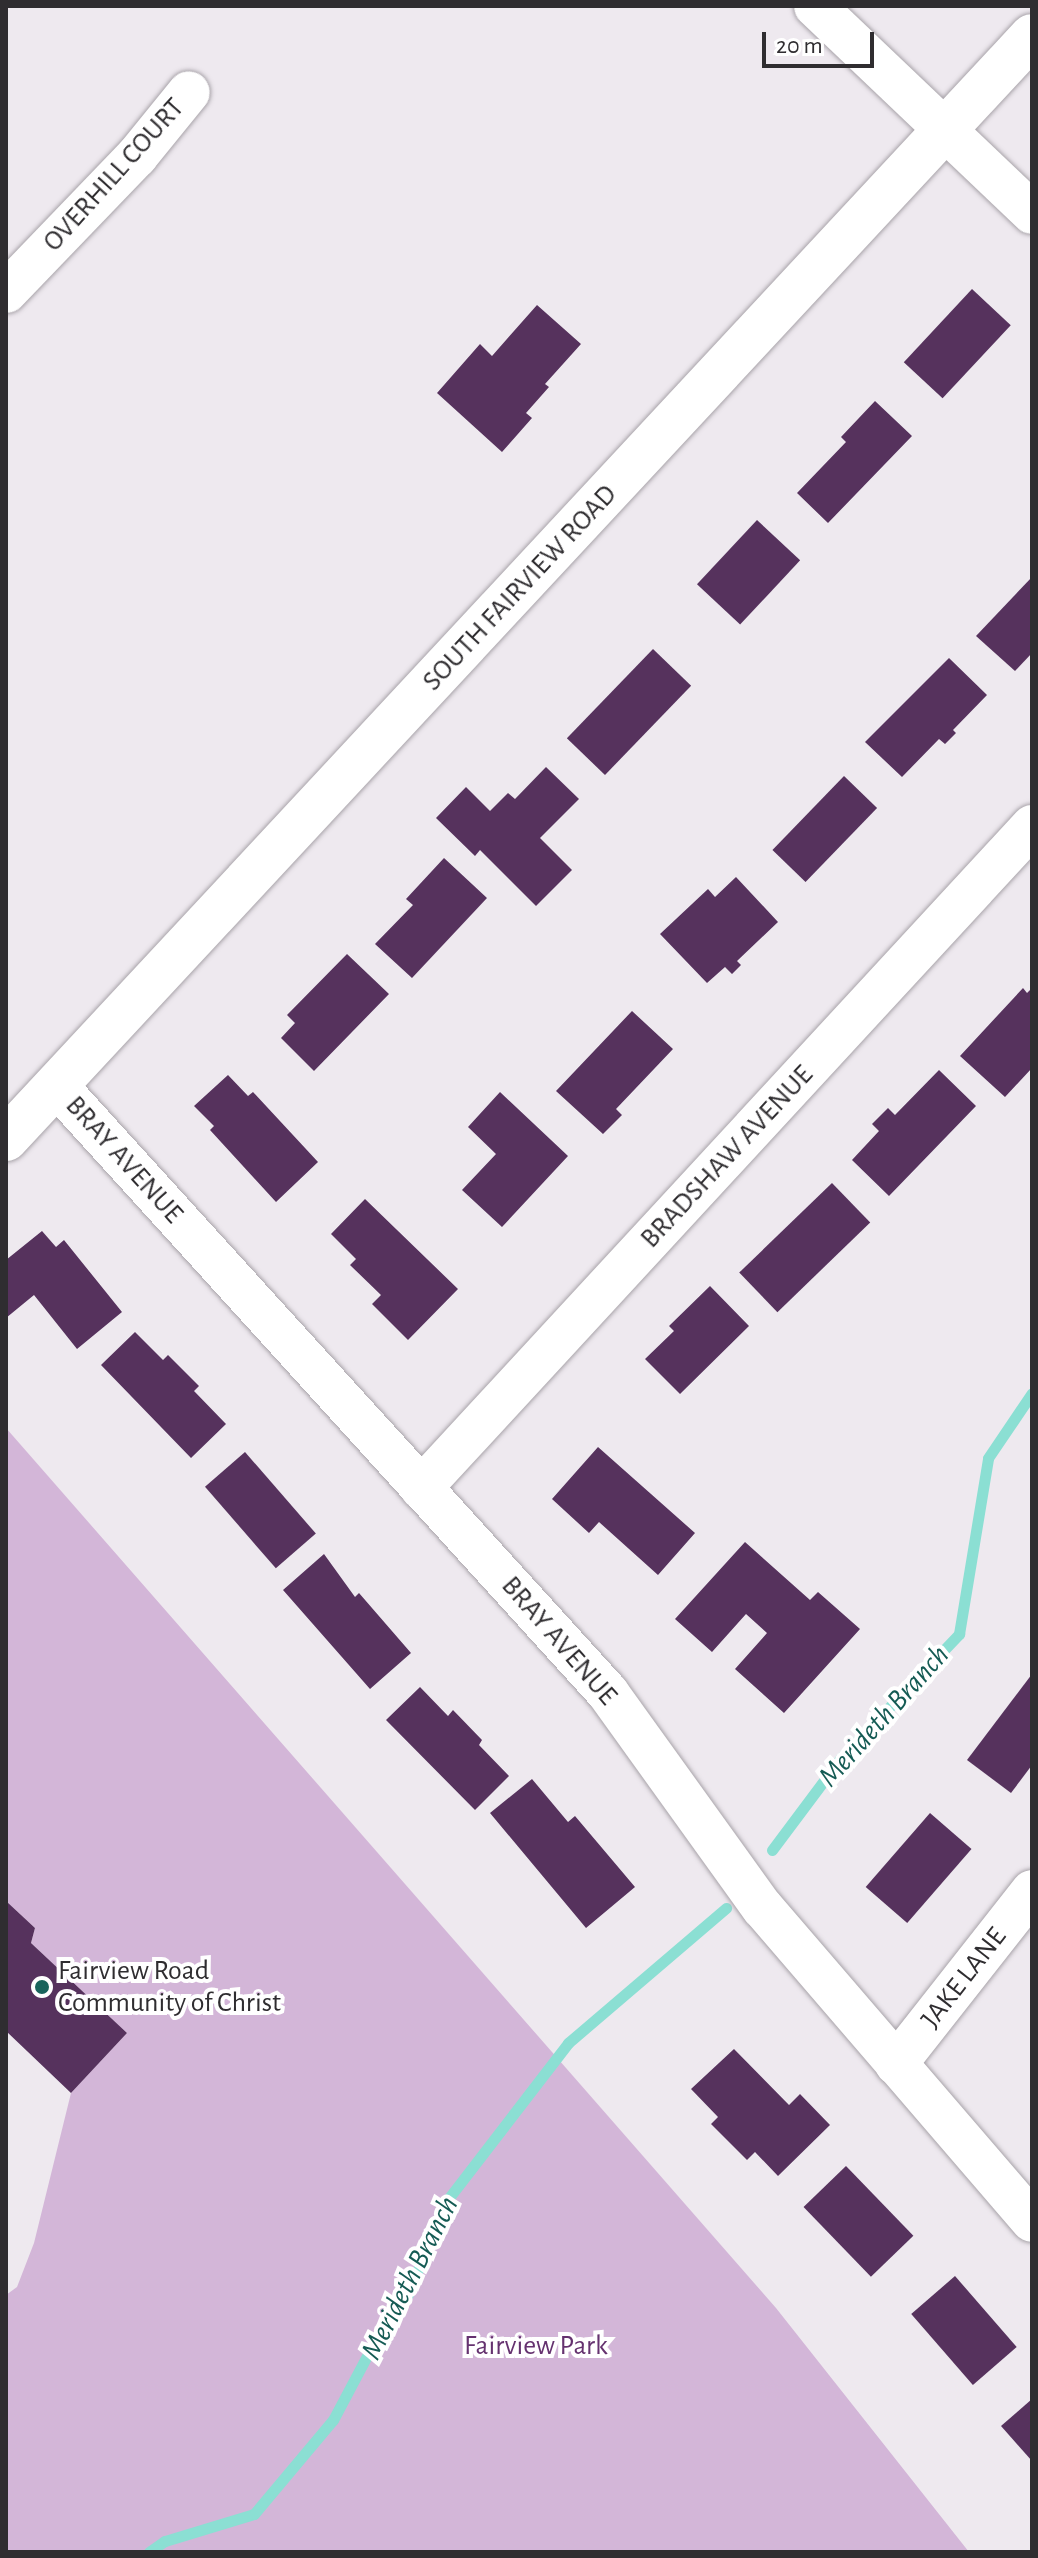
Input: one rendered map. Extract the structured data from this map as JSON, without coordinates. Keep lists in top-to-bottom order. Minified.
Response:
{"streets":{"street":["OVERHILL COURT","SOUTH FAIRVIEW ROAD","BRADSHAW AVENUE","BRAY AVENUE","JAKE LANE"]},"crossings":[["SOUTH FAIRVIEW ROAD","BRAY AVENUE"],["BRADSHAW AVENUE","BRAY AVENUE"],["BRAY AVENUE","JAKE LANE"]],"water":["Merideth Branch"],"parks":["Fairview Park"],"places":["Fairview Road Community of Christ"],"scale_bar":"20 m"}
